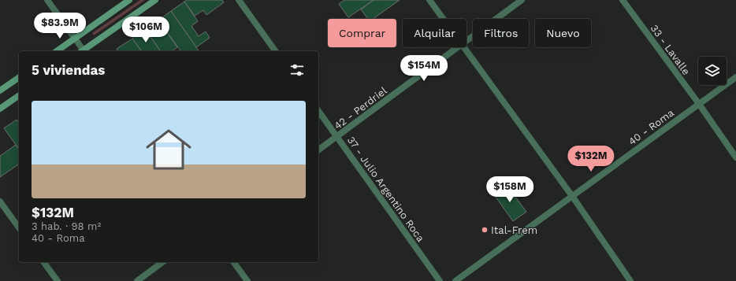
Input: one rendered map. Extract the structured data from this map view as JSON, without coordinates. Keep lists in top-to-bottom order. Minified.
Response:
{"streets":{"street":["33 - Lavalle","42 - Perdriel","40 - Roma","37 - Julio Argentino Roca"]},"crossings":[["33 - Lavalle","40 - Roma"],["42 - Perdriel","37 - Julio Argentino Roca"]],"places":["Ital-Frem"],"page":{"price":["$83.9M","$106M","$154M","$132M","$158M"],"chip":["Comprar","Alquilar","Filtros","Nuevo"],"heading":"5 viviendas","list":[{"name":"$132M","note":"3 hab. · 98 m² · 40 - Roma"}]}}
